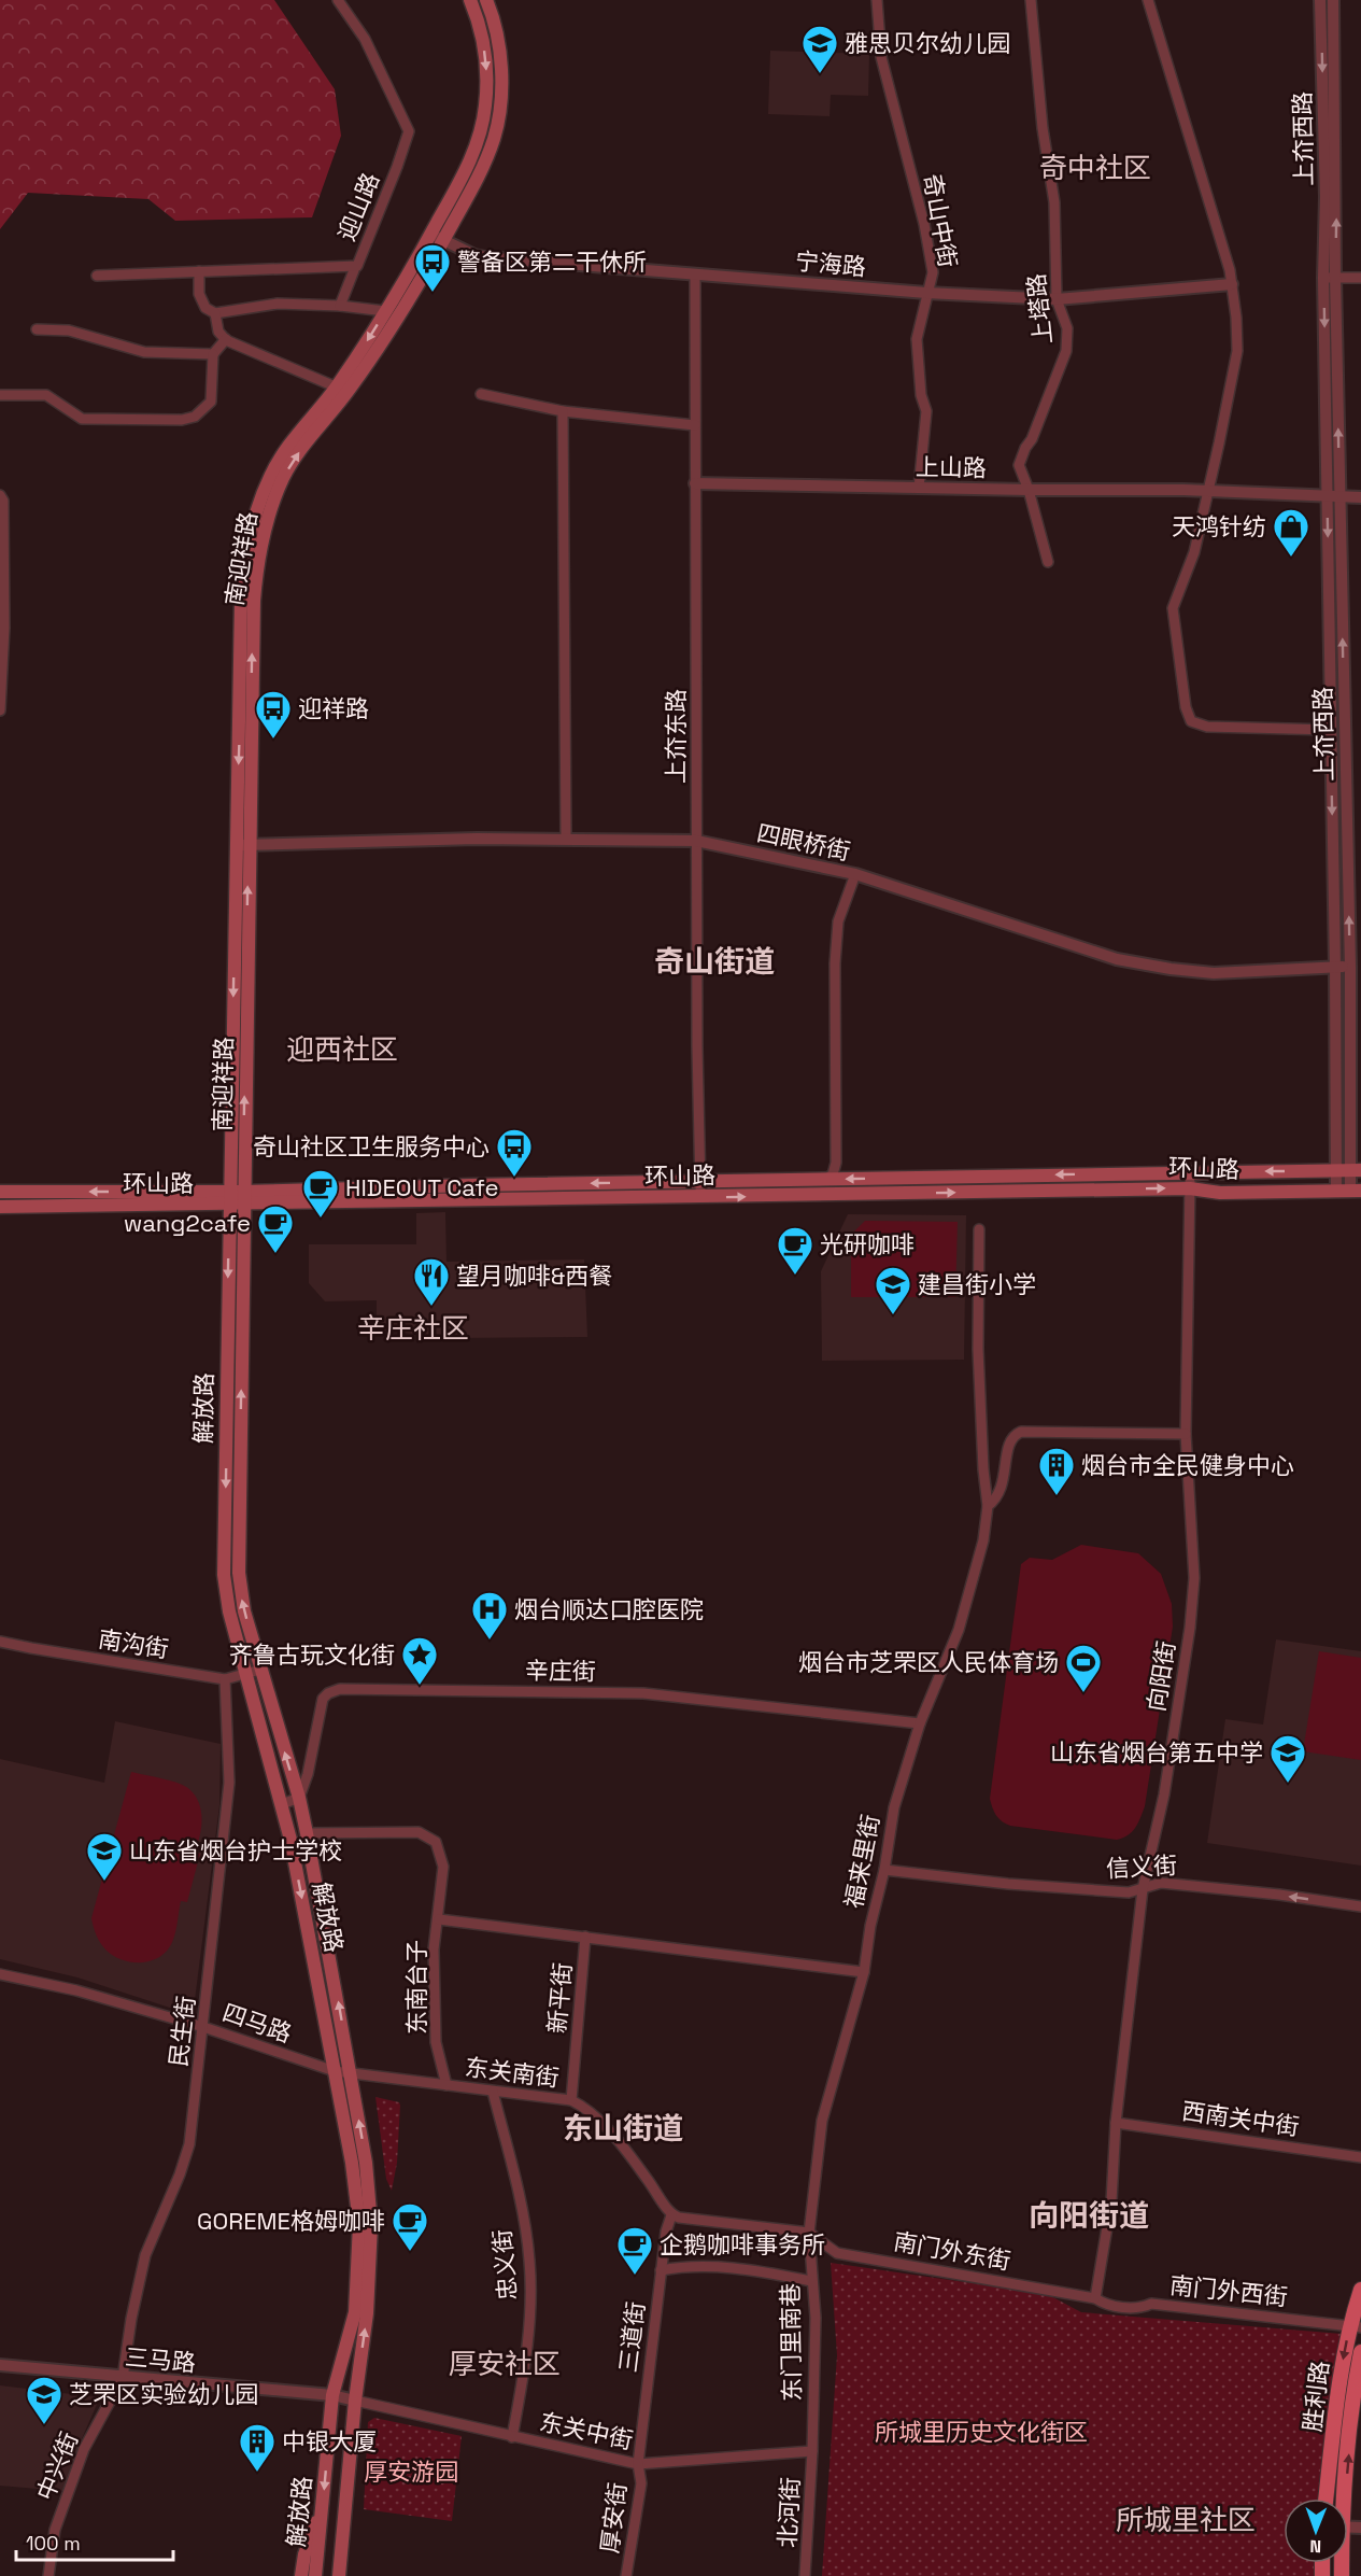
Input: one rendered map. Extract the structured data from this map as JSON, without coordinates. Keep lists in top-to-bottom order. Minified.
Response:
{"streets":{"main road":["南迎祥路","环山路","解放路","胜利路"],"street":["上夼西路","迎山路","奇山中街","宁海路","上塔路","上山路","上夼东路","四眼桥街","南沟街","辛庄街","向阳街","福来里街","信义街","东南台子","新平街","四马路","民生街","东关南街","西南关中街","南门外东街","忠义街","南门外西街","三道街","东门里南巷","三马路","东关中街","中兴街","北河街","厚安街"]},"crossings":[["上夼西路","上山路"],["上夼西路","四眼桥街"],["上夼西路","环山路"],["奇山中街","宁海路"],["奇山中街","上山路"],["宁海路","上塔路"],["宁海路","南迎祥路"],["宁海路","上夼东路"],["上塔路","上山路"],["上山路","上夼东路"],["南迎祥路","四眼桥街"],["南迎祥路","环山路"],["南迎祥路","解放路"],["上夼东路","四眼桥街"],["上夼东路","环山路"],["环山路","解放路"],["环山路","向阳街"],["解放路","南沟街"],["解放路","辛庄街"],["解放路","四马路"],["解放路","东关南街"],["解放路","三马路"],["解放路","东关中街"],["南沟街","民生街"],["辛庄街","福来里街"],["向阳街","福来里街"],["向阳街","信义街"],["向阳街","西南关中街"],["向阳街","南门外东街"],["向阳街","南门外西街"],["福来里街","信义街"],["福来里街","东南台子"],["福来里街","南门外东街"],["福来里街","东门里南巷"],["东南台子","新平街"],["东南台子","东关南街"],["新平街","东关南街"],["四马路","民生街"],["四马路","东关南街"],["民生街","三马路"],["民生街","中兴街"],["东关南街","忠义街"],["东关南街","三道街"],["南门外东街","南门外西街"],["南门外东街","东门里南巷"],["忠义街","东关中街"],["南门外西街","胜利路"],["三道街","东关中街"],["三道街","厚安街"],["东门里南巷","东关中街"],["东门里南巷","北河街"],["三马路","东关中街"],["三马路","中兴街"],["东关中街","北河街"],["东关中街","厚安街"]],"one_way":["信义街"],"districts":["奇中社区","奇山街道","迎西社区","辛庄社区","东山街道","向阳街道","厚安社区","所城里社区"],"parks":["所城里历史文化街区","厚安游园"],"places":{"school or university":["雅思贝尔幼儿园","建昌街小学","山东省烟台第五中学","山东省烟台护士学校","芝罘区实验幼儿园"],"bus stop":["警备区第二干休所","迎祥路","奇山社区卫生服务中心"],"shop":["天鸿针纺"],"cafe":["HIDEOUT Cafe","wang2cafe","光研咖啡","GOREME格姆咖啡","企鹅咖啡事务所"],"restaurant":["望月咖啡&西餐"],"building":["烟台市全民健身中心","中银大厦"],"hospital":["烟台顺达口腔医院"],"place":["齐鲁古玩文化街"],"sports":["烟台市芝罘区人民体育场"]},"scale_bar":"100 m","north":"bottom"}
